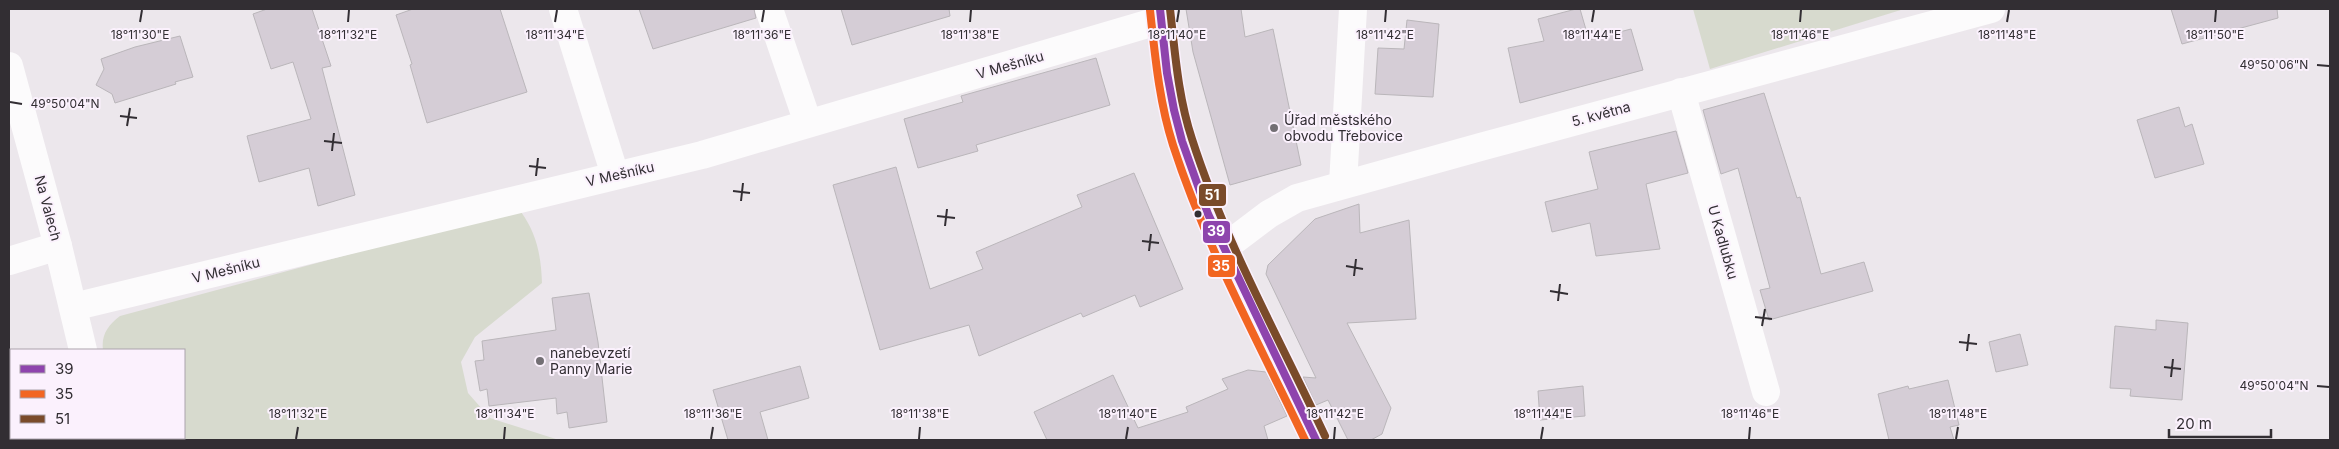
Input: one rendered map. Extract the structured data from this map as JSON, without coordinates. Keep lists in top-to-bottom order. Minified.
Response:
{"streets":{"street":["V Mešníku","5. května","Na Valech","U Kadlubku"]},"crossings":[["V Mešníku","Na Valech"],["5. května","U Kadlubku"]],"places":["Úřad městského obvodu Třebovice","nanebevzetí Panny Marie"],"lines":["transit line 39","transit line 51","transit line 35"],"legend":["39","35","51"],"scale_bar":"20 m","coordinates":["18°11'30\"E","18°11'32\"E","18°11'34\"E","18°11'36\"E","18°11'38\"E","18°11'40\"E","18°11'42\"E","18°11'44\"E","18°11'46\"E","18°11'48\"E","18°11'50\"E","49°50'06\"N","49°50'04\"N"]}
